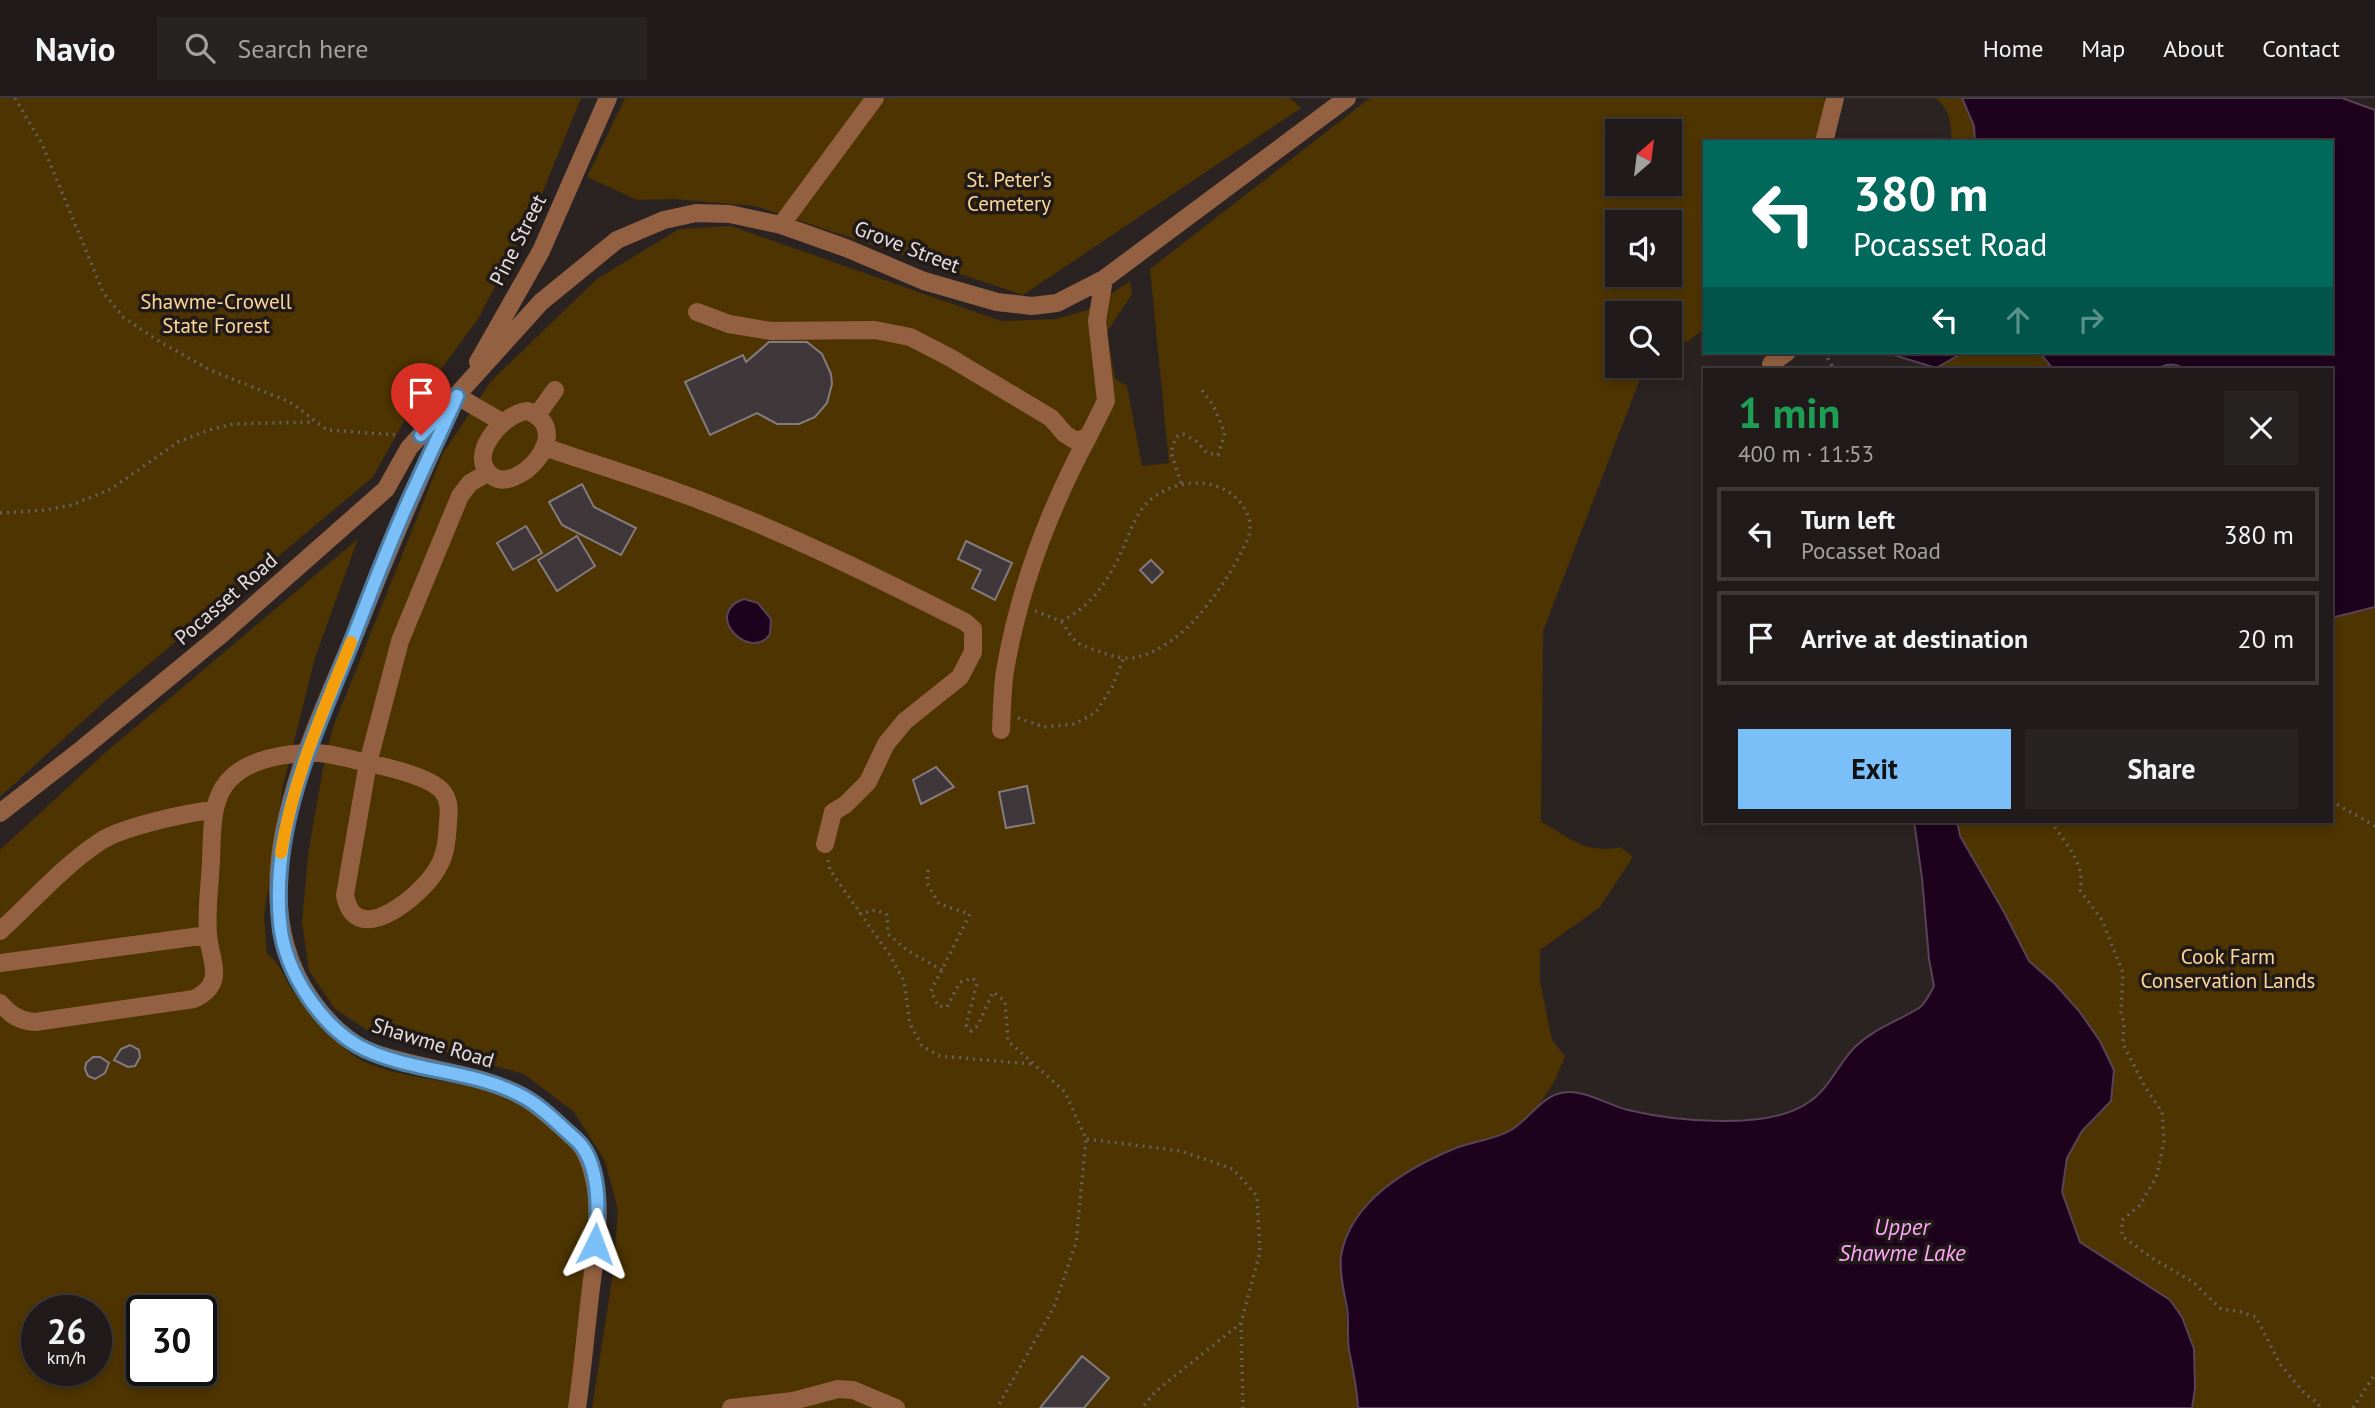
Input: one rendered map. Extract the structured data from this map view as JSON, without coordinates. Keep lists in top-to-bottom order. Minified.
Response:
{"streets":{"street":["Pine Street","Grove Street","Pocasset Road","Shawme Road"]},"crossings":[["Pine Street","Grove Street"],["Pine Street","Pocasset Road"],["Pine Street","Shawme Road"],["Grove Street","Pocasset Road"],["Grove Street","Shawme Road"],["Pocasset Road","Shawme Road"]],"water":["Upper Shawme Lake"],"parks":["St. Peter's Cemetery","Shawme-Crowell State Forest","Cook Farm Conservation Lands"],"north":"top right","page":{"header":"Navio","search":"Search here","nav":["Home","Map","About","Contact"],"turn":["380 m","Pocasset Road"],"heading":["1 min","400 m · 11:53"],"list":[{"name":"Turn left","note":"Pocasset Road","value":"380 m"},{"name":"Arrive at destination","value":"20 m"}],"buttons":["Exit","Share"],"speed":"26 km/h","limit":"30"}}
